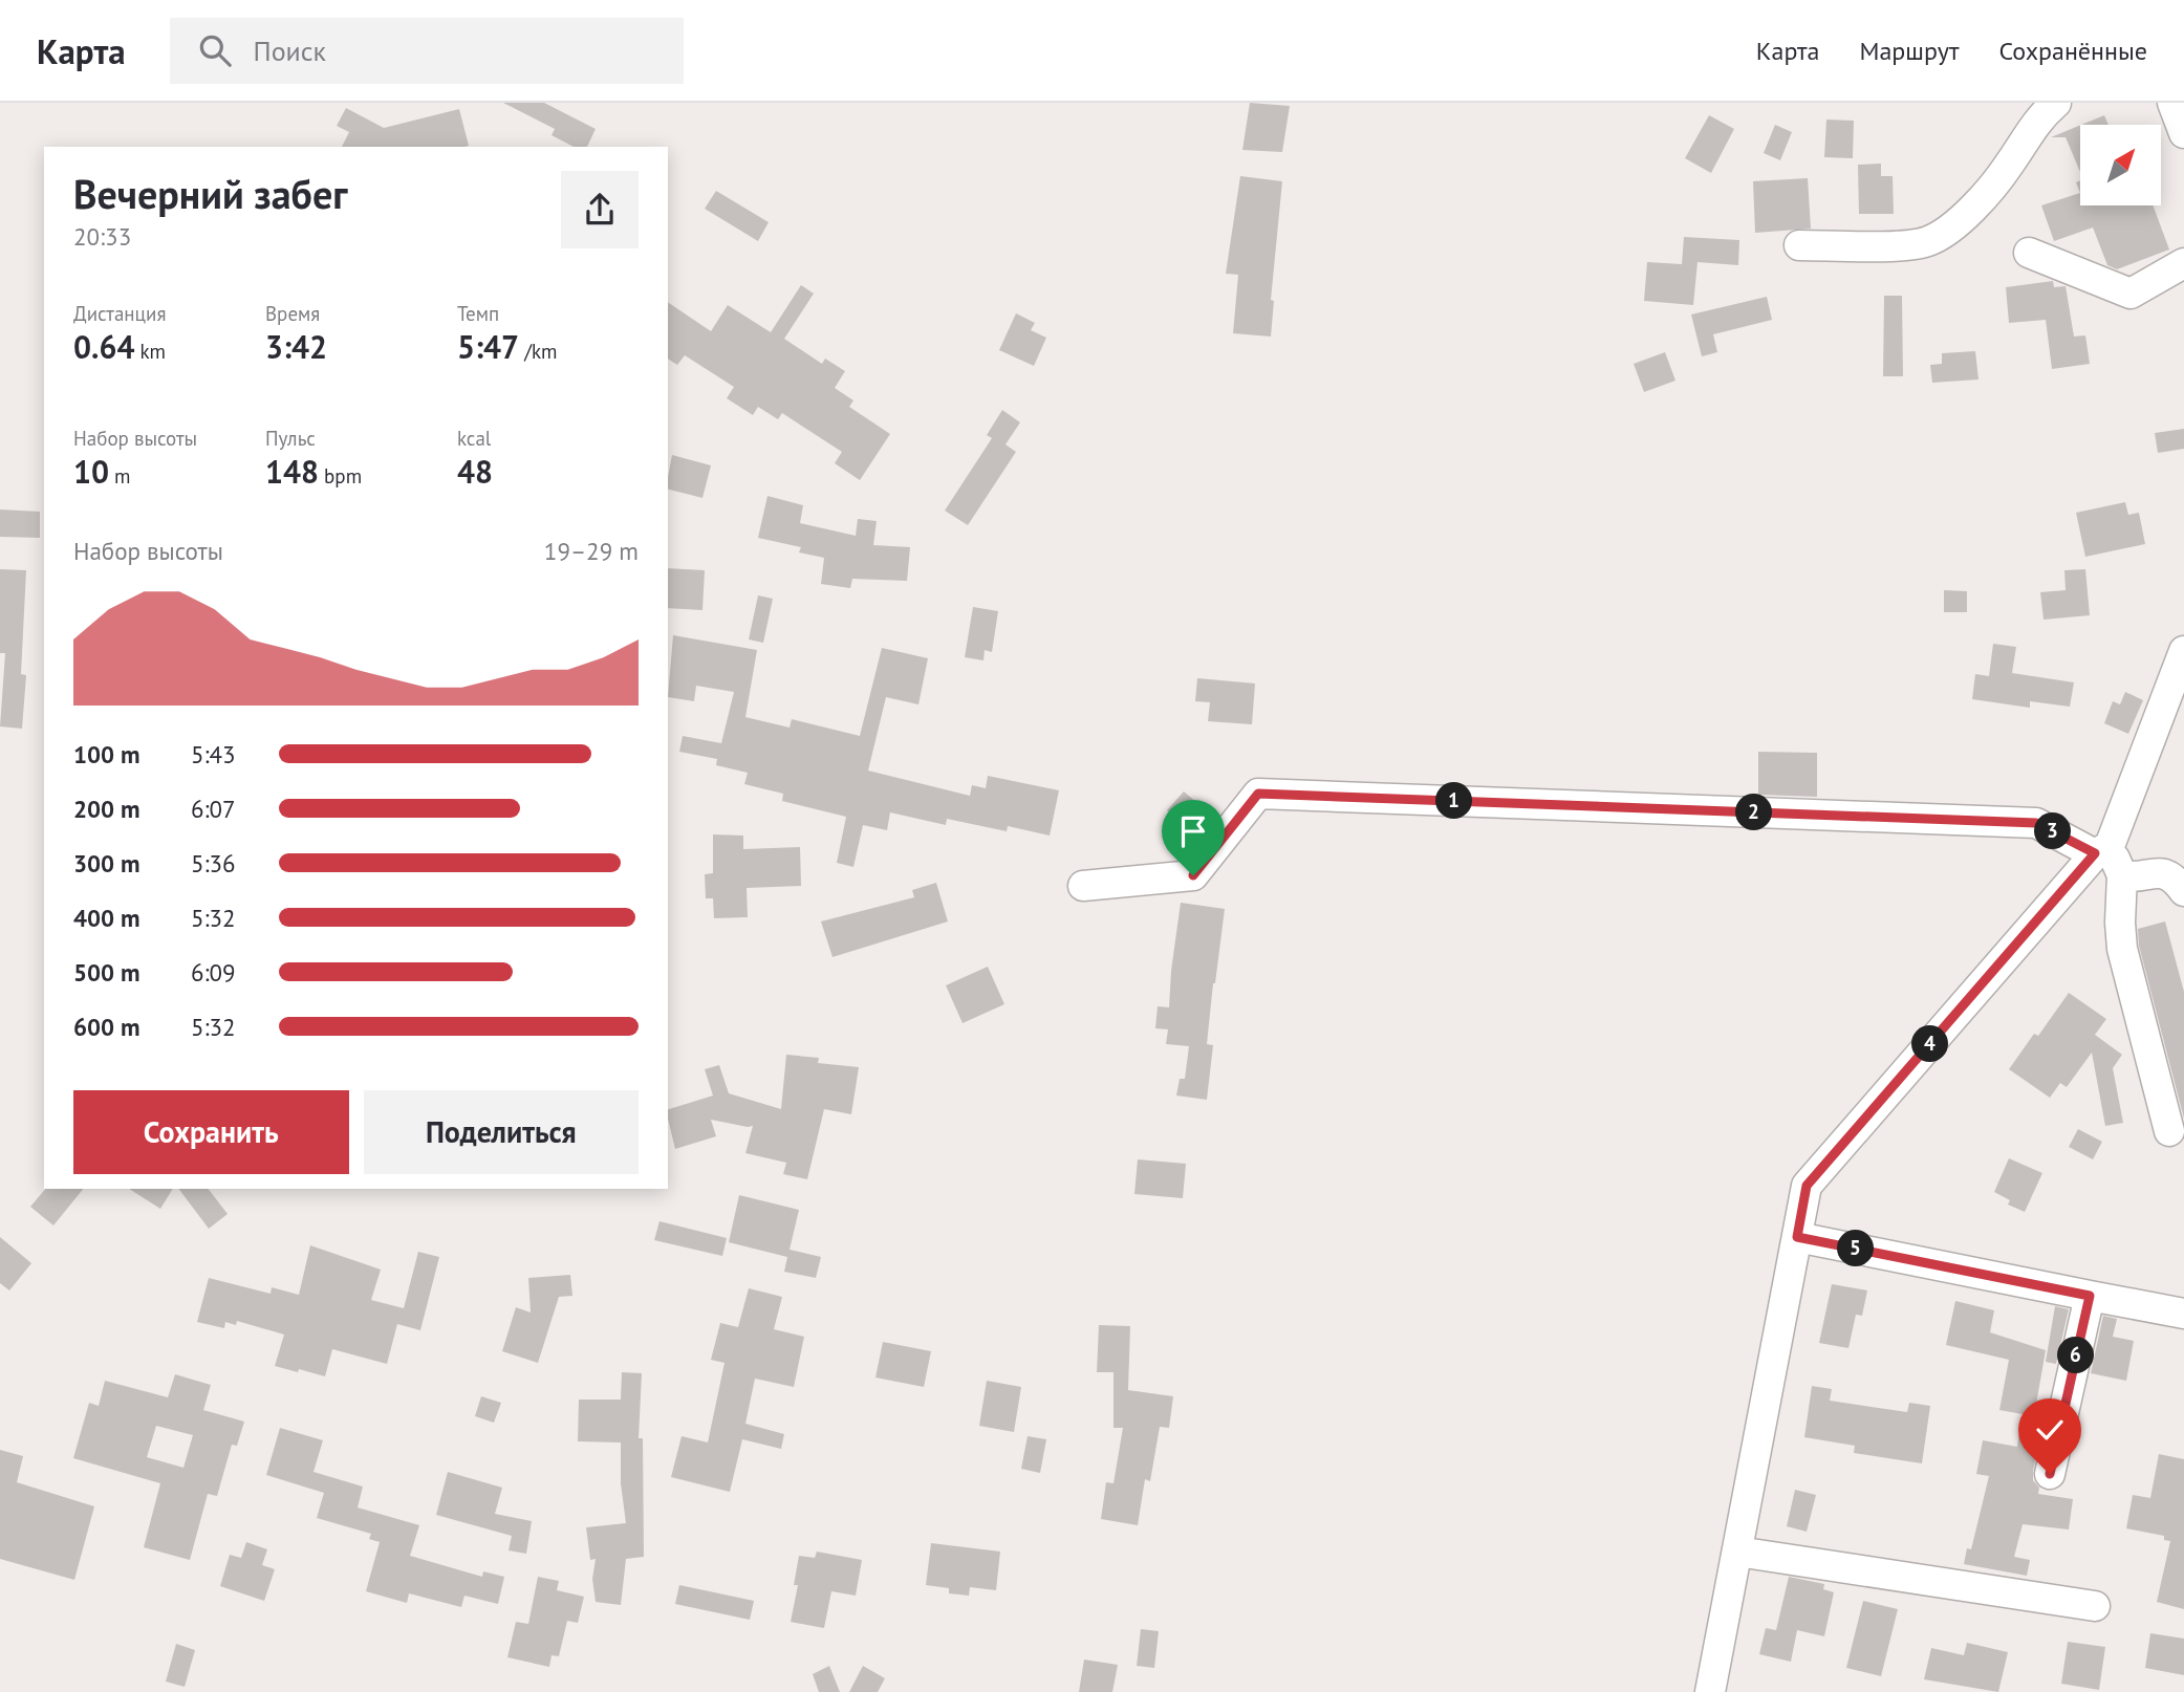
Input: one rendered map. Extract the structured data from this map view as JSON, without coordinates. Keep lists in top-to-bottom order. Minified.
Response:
{"north":"top right","page":{"header":"Карта","search":"Поиск","nav":["Карта","Маршрут","Сохранённые"],"heading":["Вечерний забег","20:33"],"stats":[["Дистанция","0.64 km"],["Время","3:42"],["Темп","5:47 /km"],["Набор высоты","10 m"],["Пульс","148 bpm"],["kcal","48"]],"chart":["Набор высоты","19–29 m"],"list":[{"name":"100 m","note":"5:43"},{"name":"200 m","note":"6:07"},{"name":"300 m","note":"5:36"},{"name":"400 m","note":"5:32"},{"name":"500 m","note":"6:09"},{"name":"600 m","note":"5:32"}],"pins":["1","2","3","4","5","6"],"buttons":["Сохранить","Поделиться"]}}
